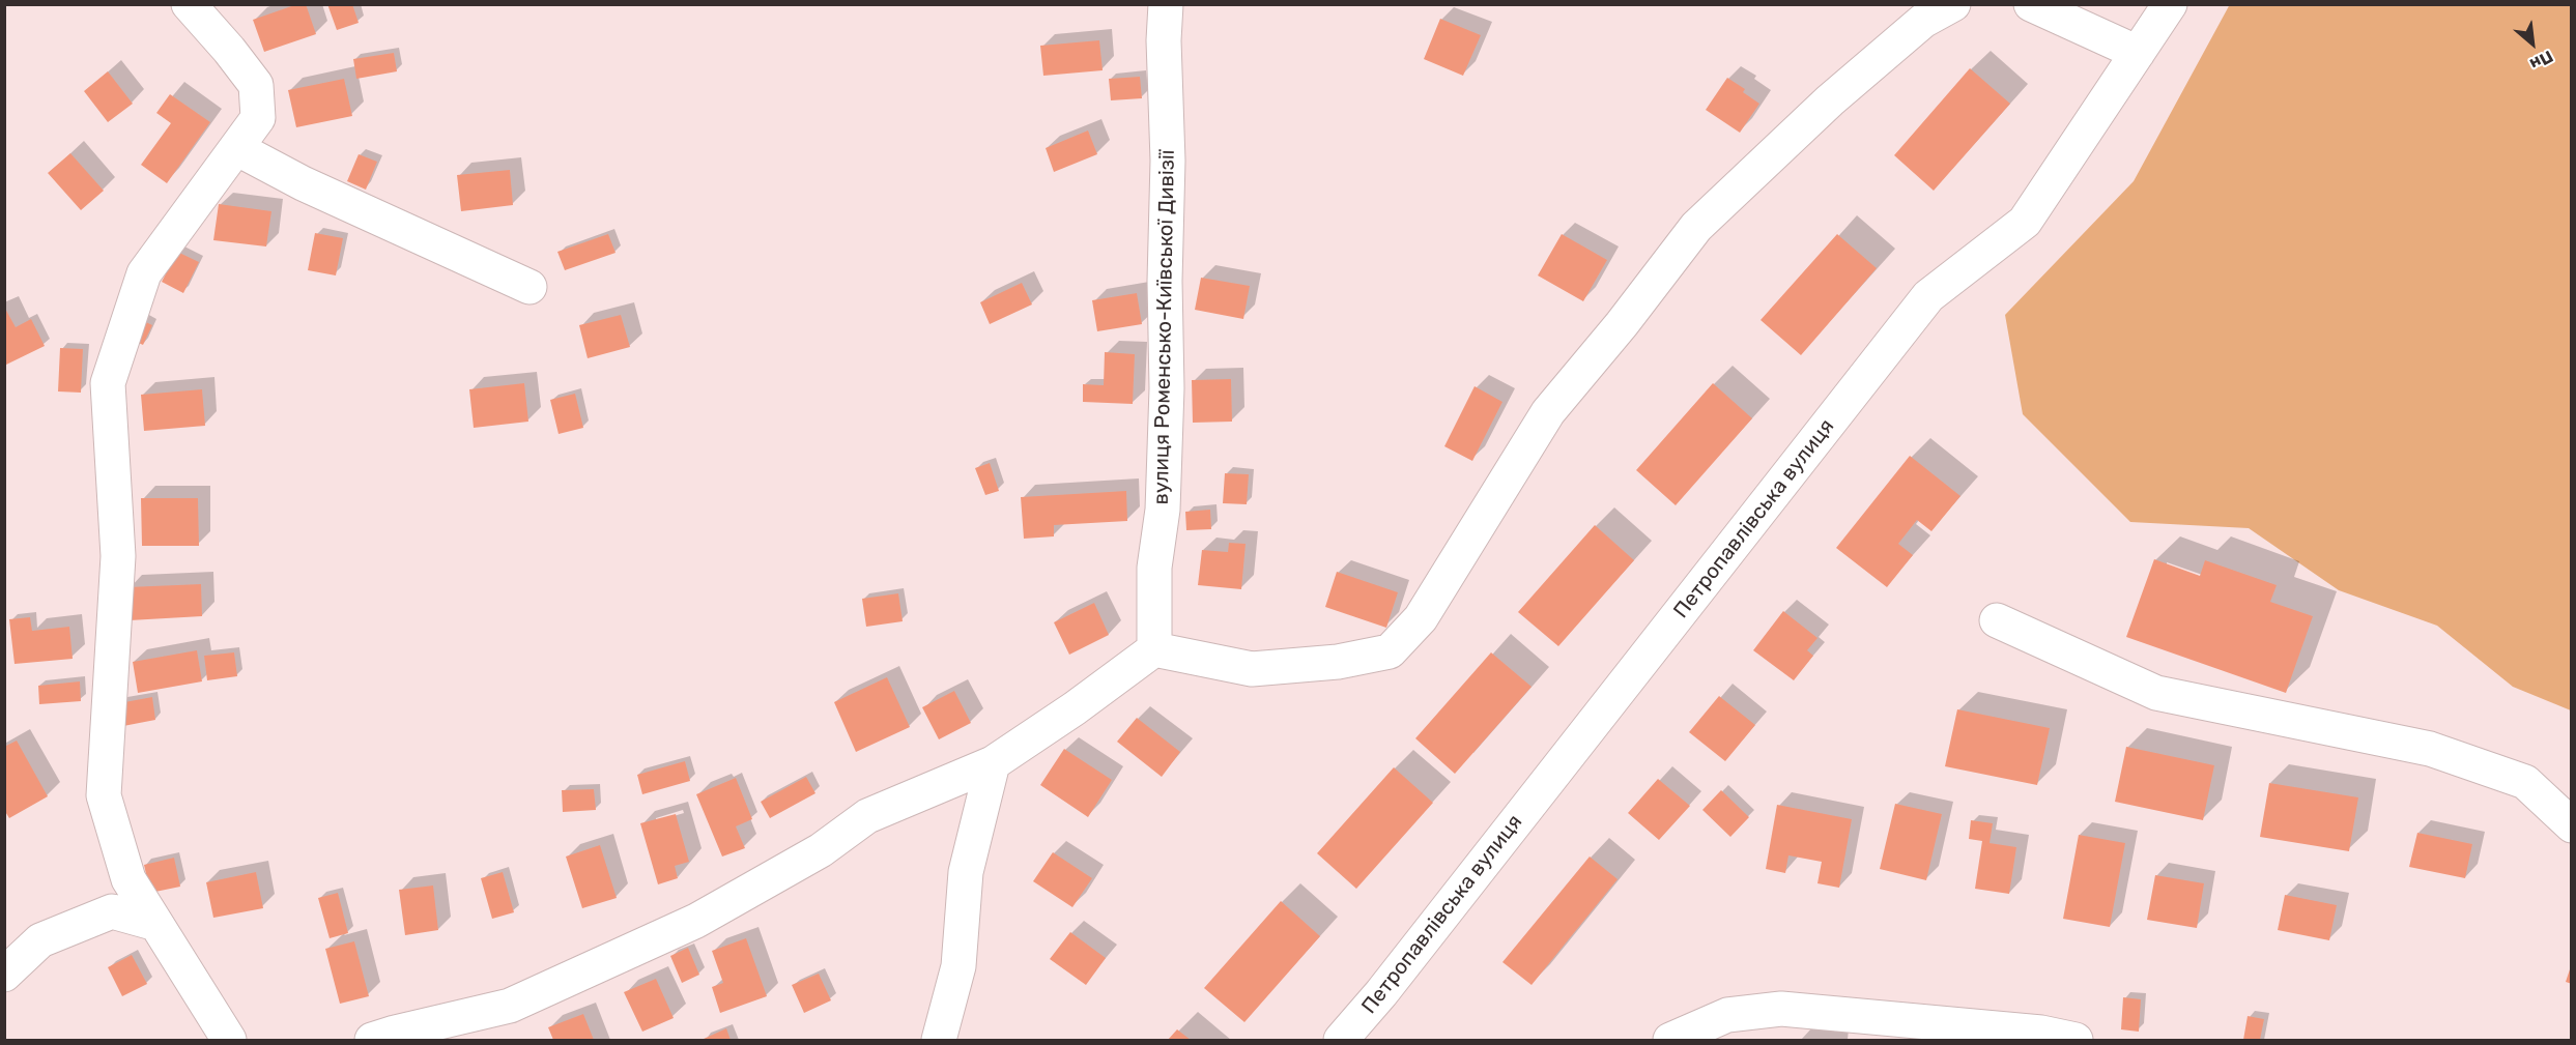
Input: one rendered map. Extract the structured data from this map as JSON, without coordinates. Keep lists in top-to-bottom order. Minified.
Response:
{"streets":{"street":["вулиця Роменсько-Київської Дивізії","Петропавлівська вулиця"]},"north":"bottom right"}
